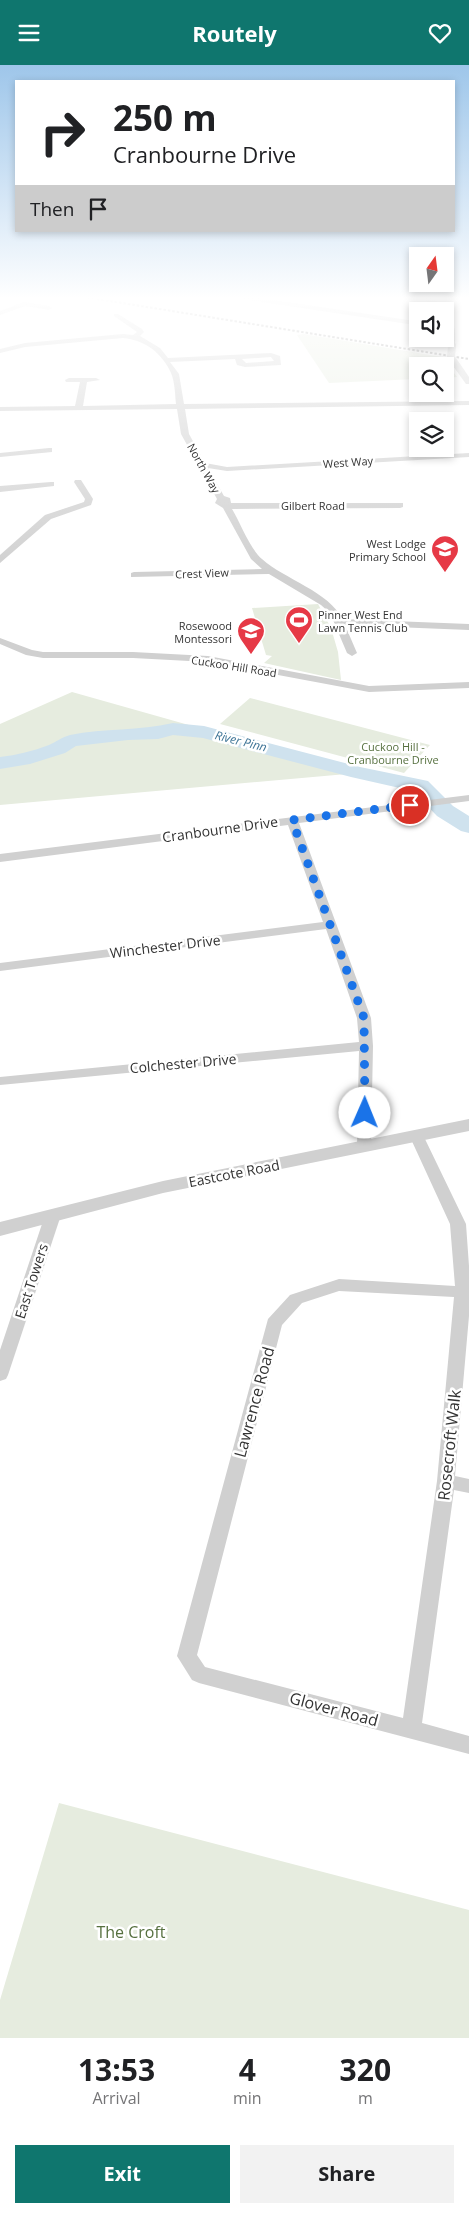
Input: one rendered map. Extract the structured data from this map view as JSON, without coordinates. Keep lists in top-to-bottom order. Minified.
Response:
{"streets":{"street":["West Way","North Way","Gilbert Road","Crest View","Cuckoo Hill Road","Cranbourne Drive","Winchester Drive","Colchester Drive","Eastcote Road","East Towers","Lawrence Road","Rosecroft Walk","Glover Road"]},"crossings":[["West Way","North Way"],["North Way","Gilbert Road"],["North Way","Crest View"],["Eastcote Road","East Towers"],["Eastcote Road","Rosecroft Walk"],["Lawrence Road","Rosecroft Walk"],["Lawrence Road","Glover Road"],["Rosecroft Walk","Glover Road"]],"water":["River Pinn"],"parks":["Cuckoo Hill - Cranbourne Drive","The Croft"],"places":{"school or university":["West Lodge Primary School","Rosewood Montessori"],"sports":["Pinner West End Lawn Tennis Club"]},"north":"top","page":{"header":"Routely","turn":["250 m","Cranbourne Drive"],"then":"Then","eta":["13:53","Arrival","4","min","320","m"],"buttons":["Exit","Share"]}}
